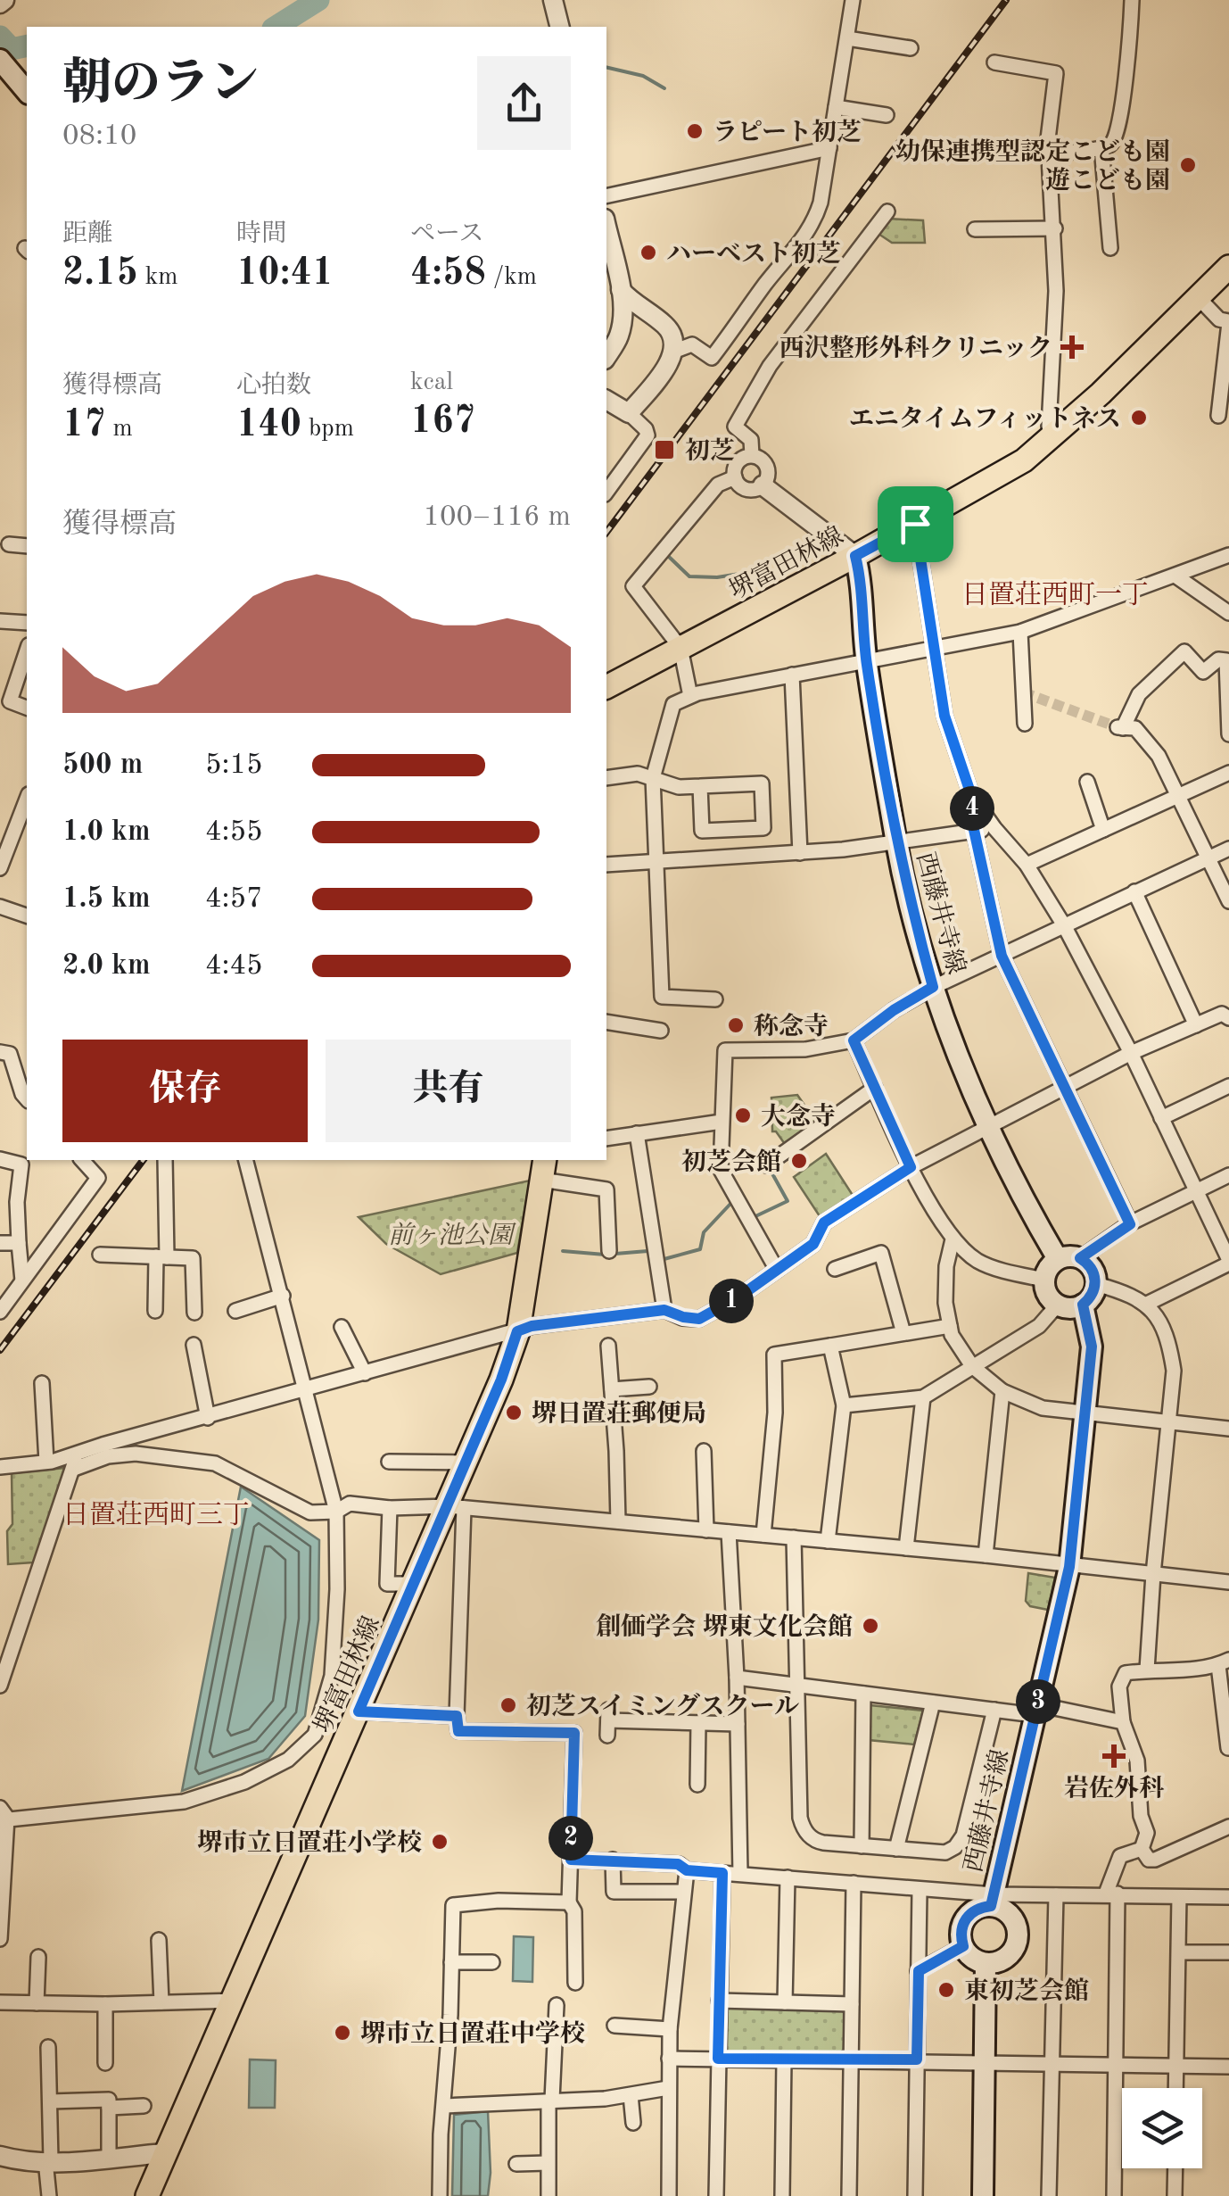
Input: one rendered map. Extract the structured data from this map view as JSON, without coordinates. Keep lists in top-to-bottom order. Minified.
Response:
{"streets":{"main road":["堺富田林線","西藤井寺線"]},"crossings":[["堺富田林線","西藤井寺線"]],"districts":["日置荘西町一丁","日置荘西町三丁"],"parks":["前ヶ池公園"],"places":{"other":["ラピート初芝","幼保連携型認定こども園 遊こども園","ハーベスト初芝","エニタイムフィットネス","称念寺","大念寺","初芝会館","堺日置荘郵便局","創価学会 堺東文化会館","初芝スイミングスクール","堺市立日置荘小学校","東初芝会館","堺市立日置荘中学校"],"health":["西沢整形外科クリニック","岩佐外科"],"transit":["初芝"]},"page":{"heading":["朝のラン","08:10"],"stats":[["距離","2.15 km"],["時間","10:41"],["ペース","4:58 /km"],["獲得標高","17 m"],["心拍数","140 bpm"],["kcal","167"]],"chart":["獲得標高","100–116 m"],"list":[{"name":"500 m","note":"5:15"},{"name":"1.0 km","note":"4:55"},{"name":"1.5 km","note":"4:57"},{"name":"2.0 km","note":"4:45"}],"pins":["4","1","3","2"],"buttons":["保存","共有"]}}
